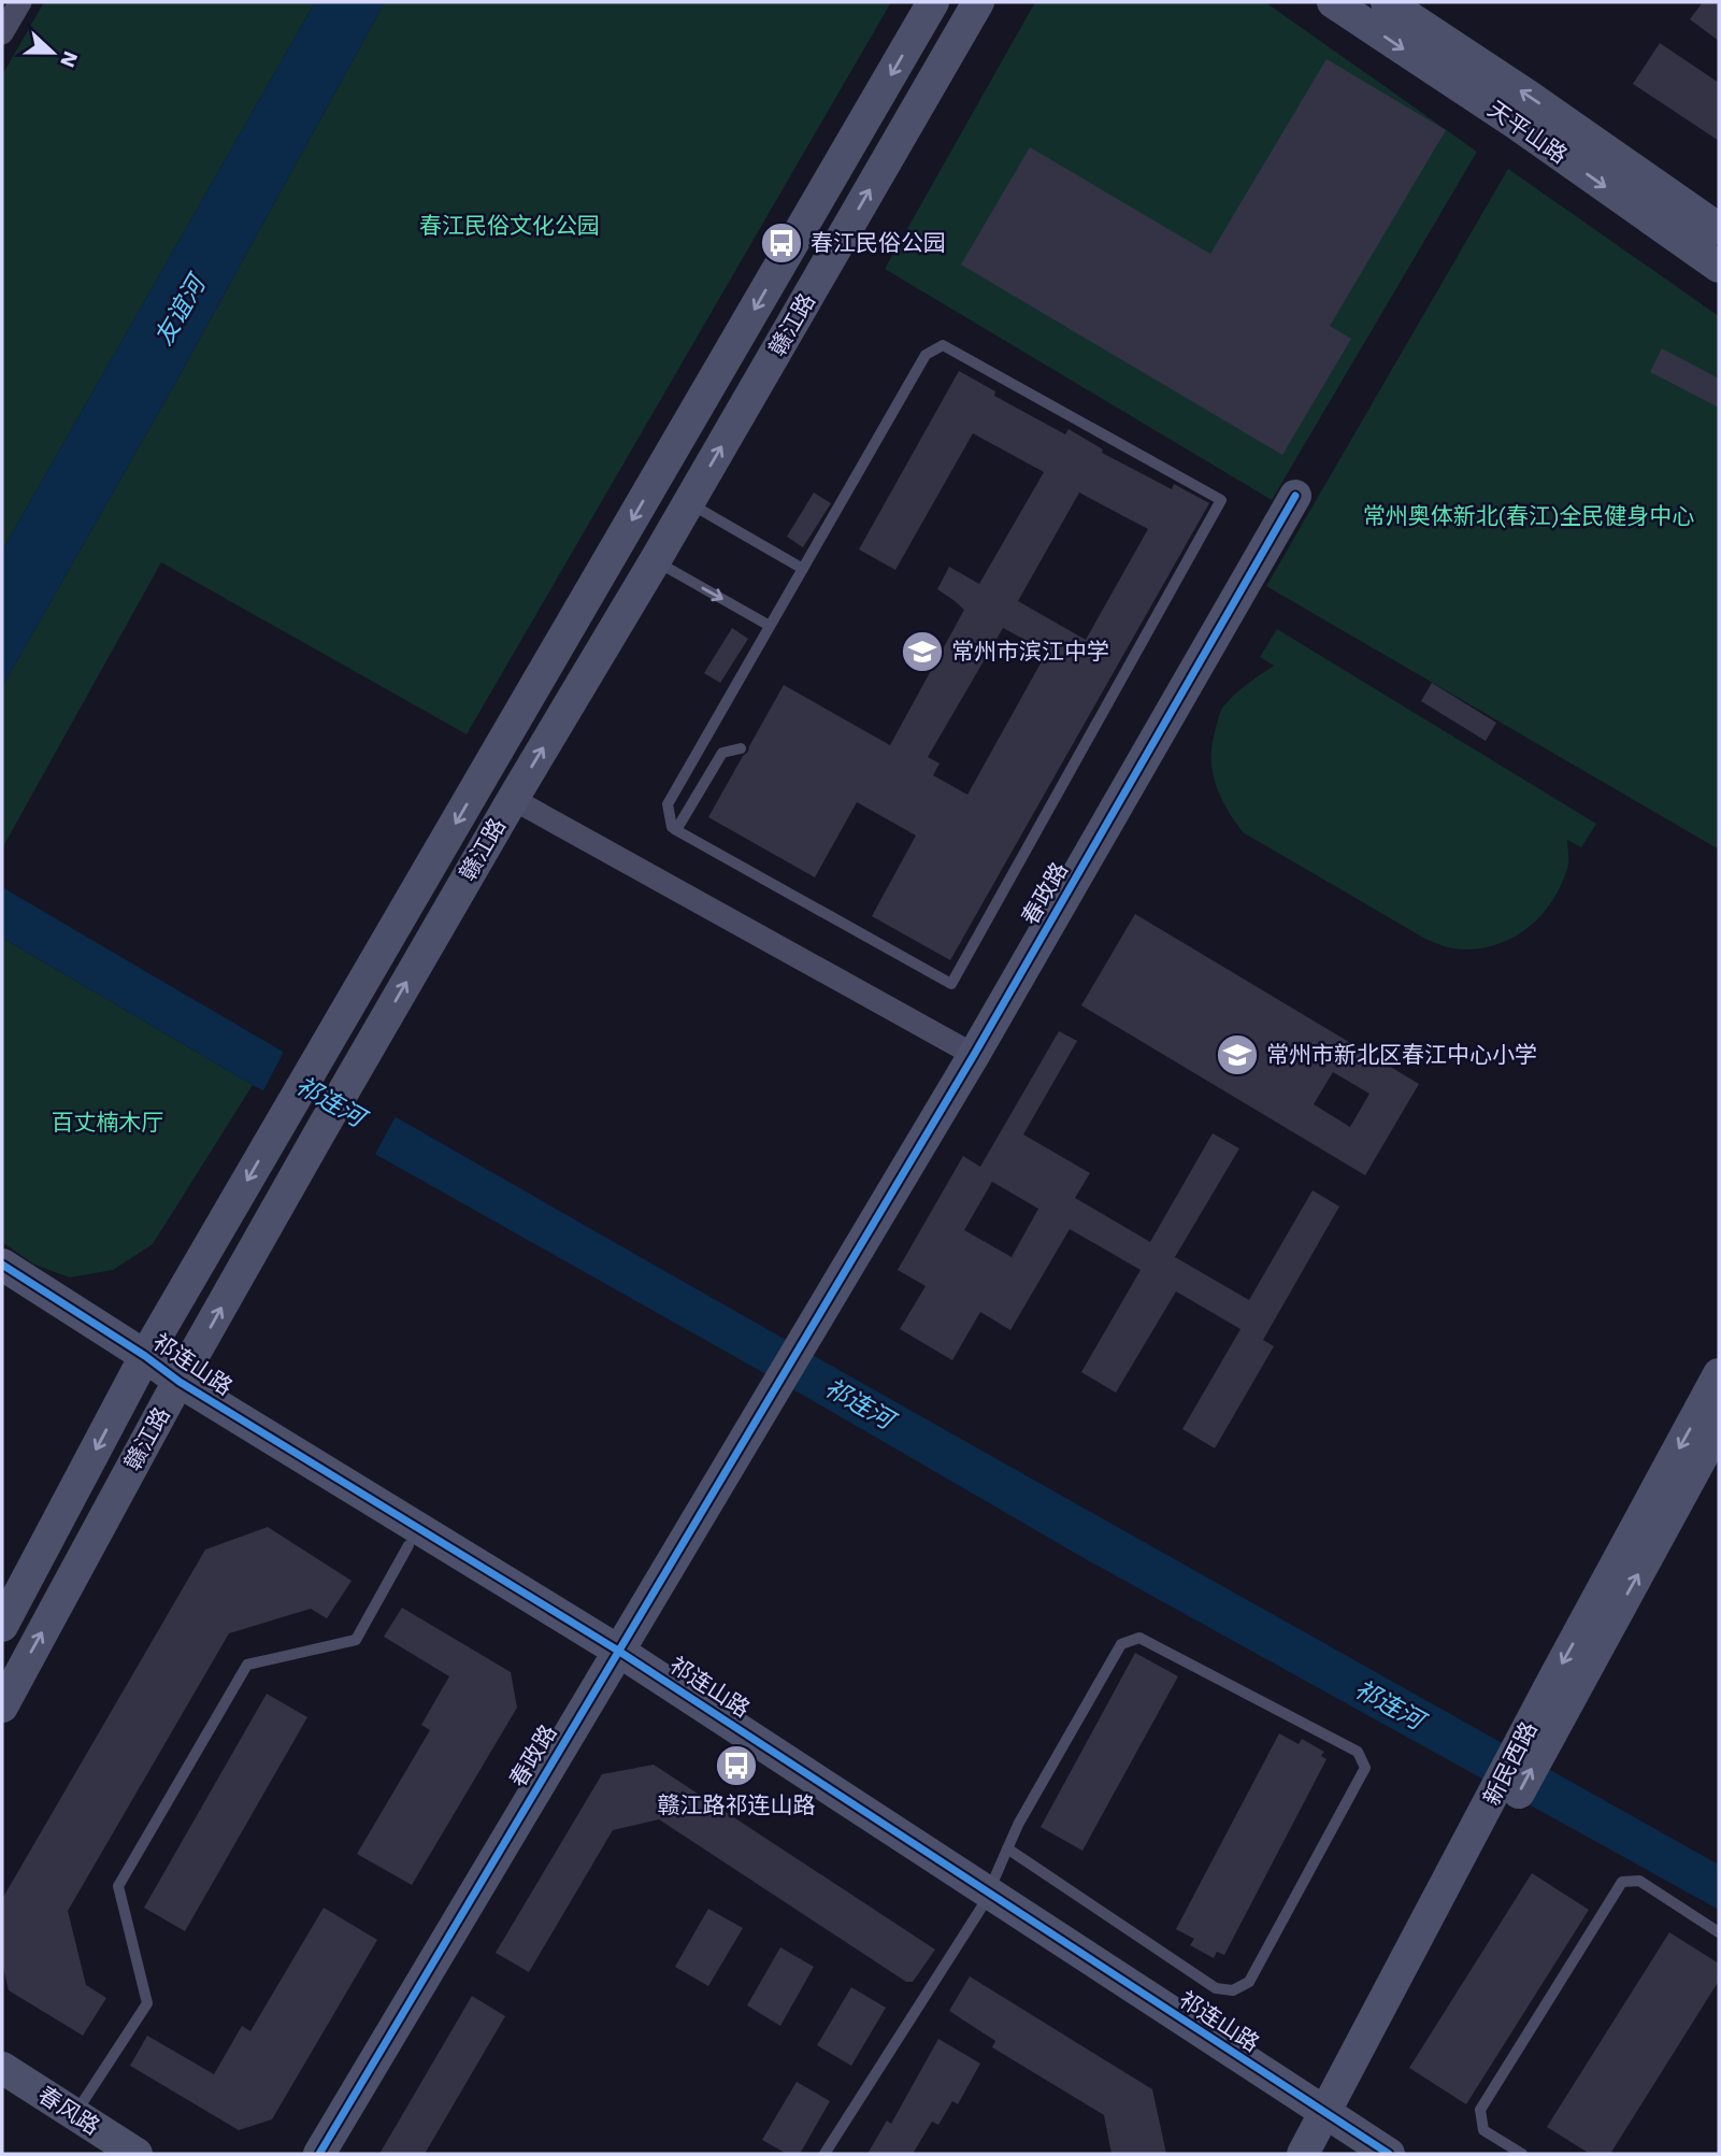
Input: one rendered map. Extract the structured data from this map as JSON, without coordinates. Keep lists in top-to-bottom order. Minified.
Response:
{"streets":{"street":["天平山路","赣江路","春政路","祁连山路","新民西路","春风路"]},"crossings":[["赣江路","祁连山路"],["春政路","祁连山路"],["祁连山路","新民西路"]],"water":["友谊河","祁连河"],"parks":["春江民俗文化公园","常州奥体新北(春江)全民健身中心","百丈楠木厅"],"places":{"bus stop":["春江民俗公园","赣江路祁连山路"],"school or university":["常州市滨江中学","常州市新北区春江中心小学"]},"north":"right"}
